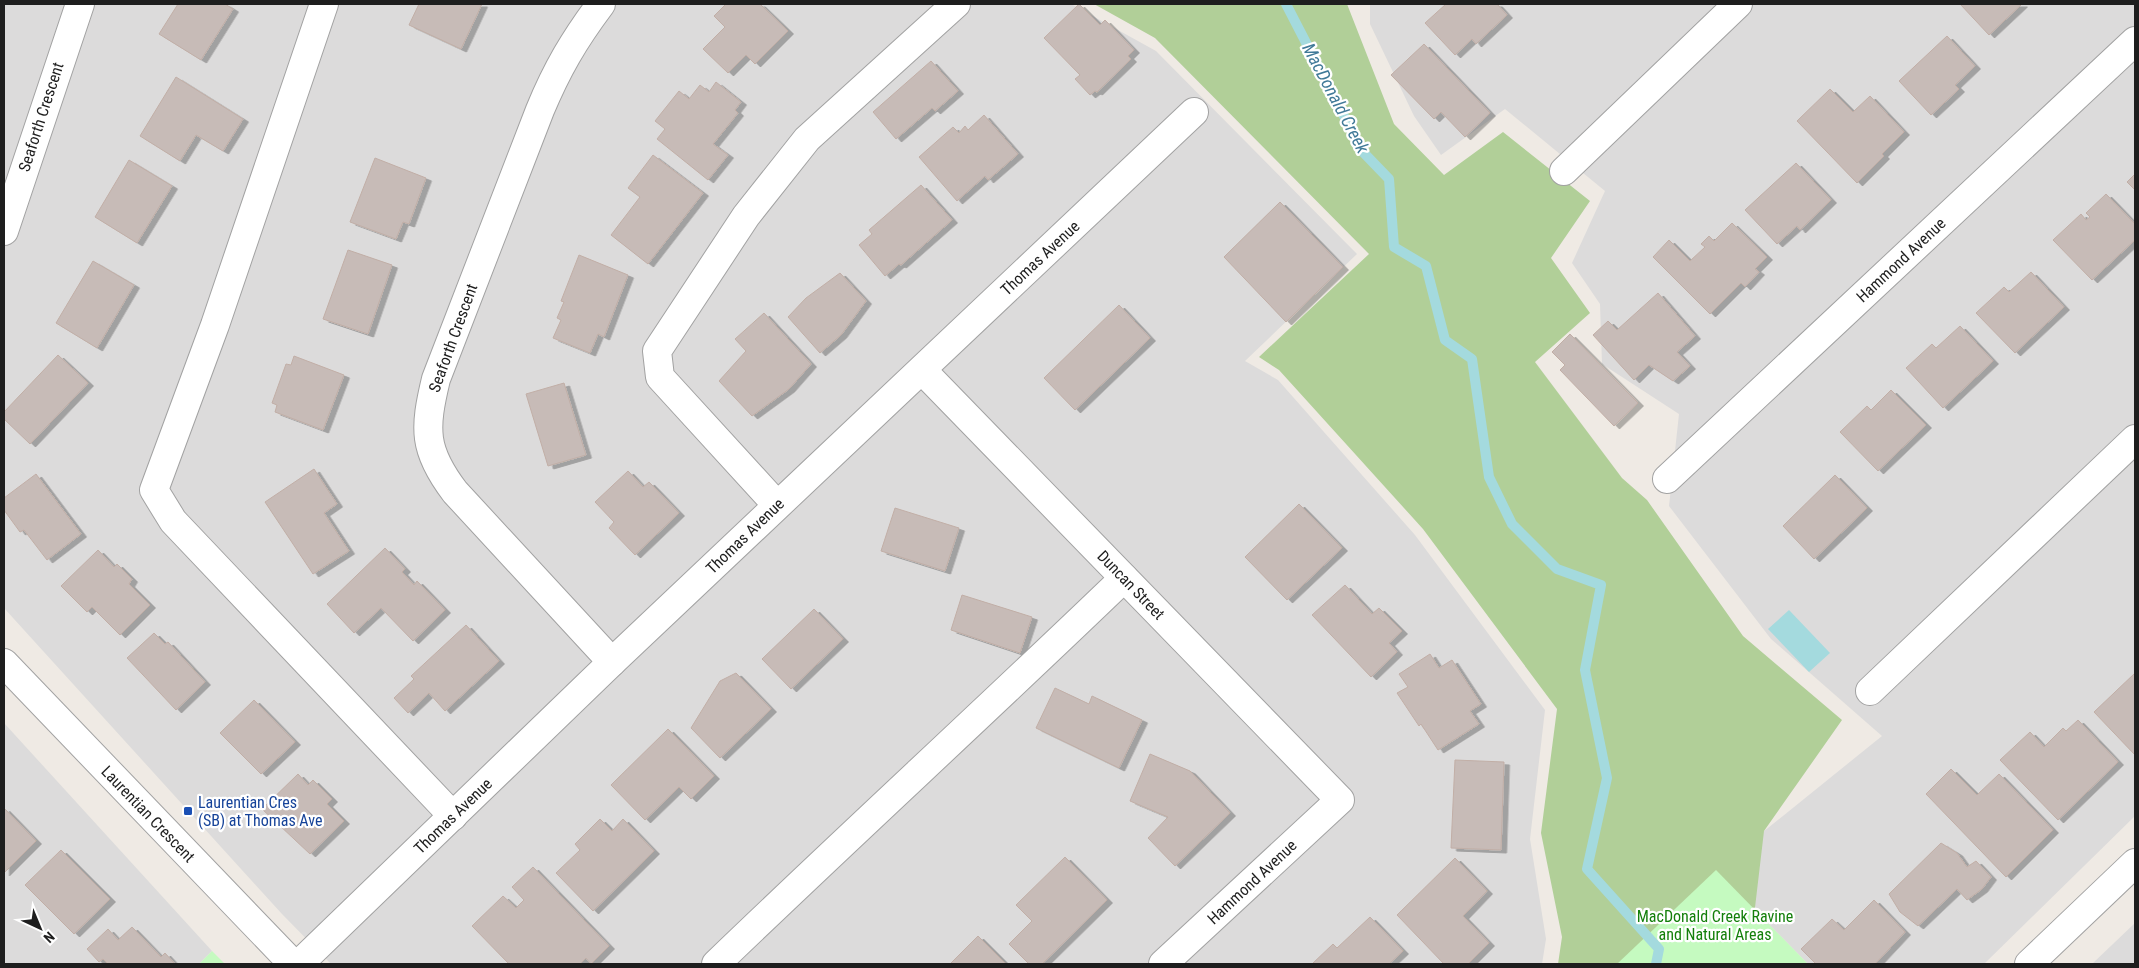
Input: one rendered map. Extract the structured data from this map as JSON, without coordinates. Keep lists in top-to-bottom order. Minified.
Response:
{"streets":{"street":["Seaforth Crescent","Thomas Avenue","Hammond Avenue","Duncan Street","Laurentian Crescent"]},"crossings":[["Seaforth Crescent","Thomas Avenue"],["Thomas Avenue","Duncan Street"],["Hammond Avenue","Duncan Street"]],"water":["MacDonald Creek"],"parks":["MacDonald Creek Ravine and Natural Areas"],"places":{"transit":["Laurentian Cres (SB) at Thomas Ave"]},"north":"bottom right"}
